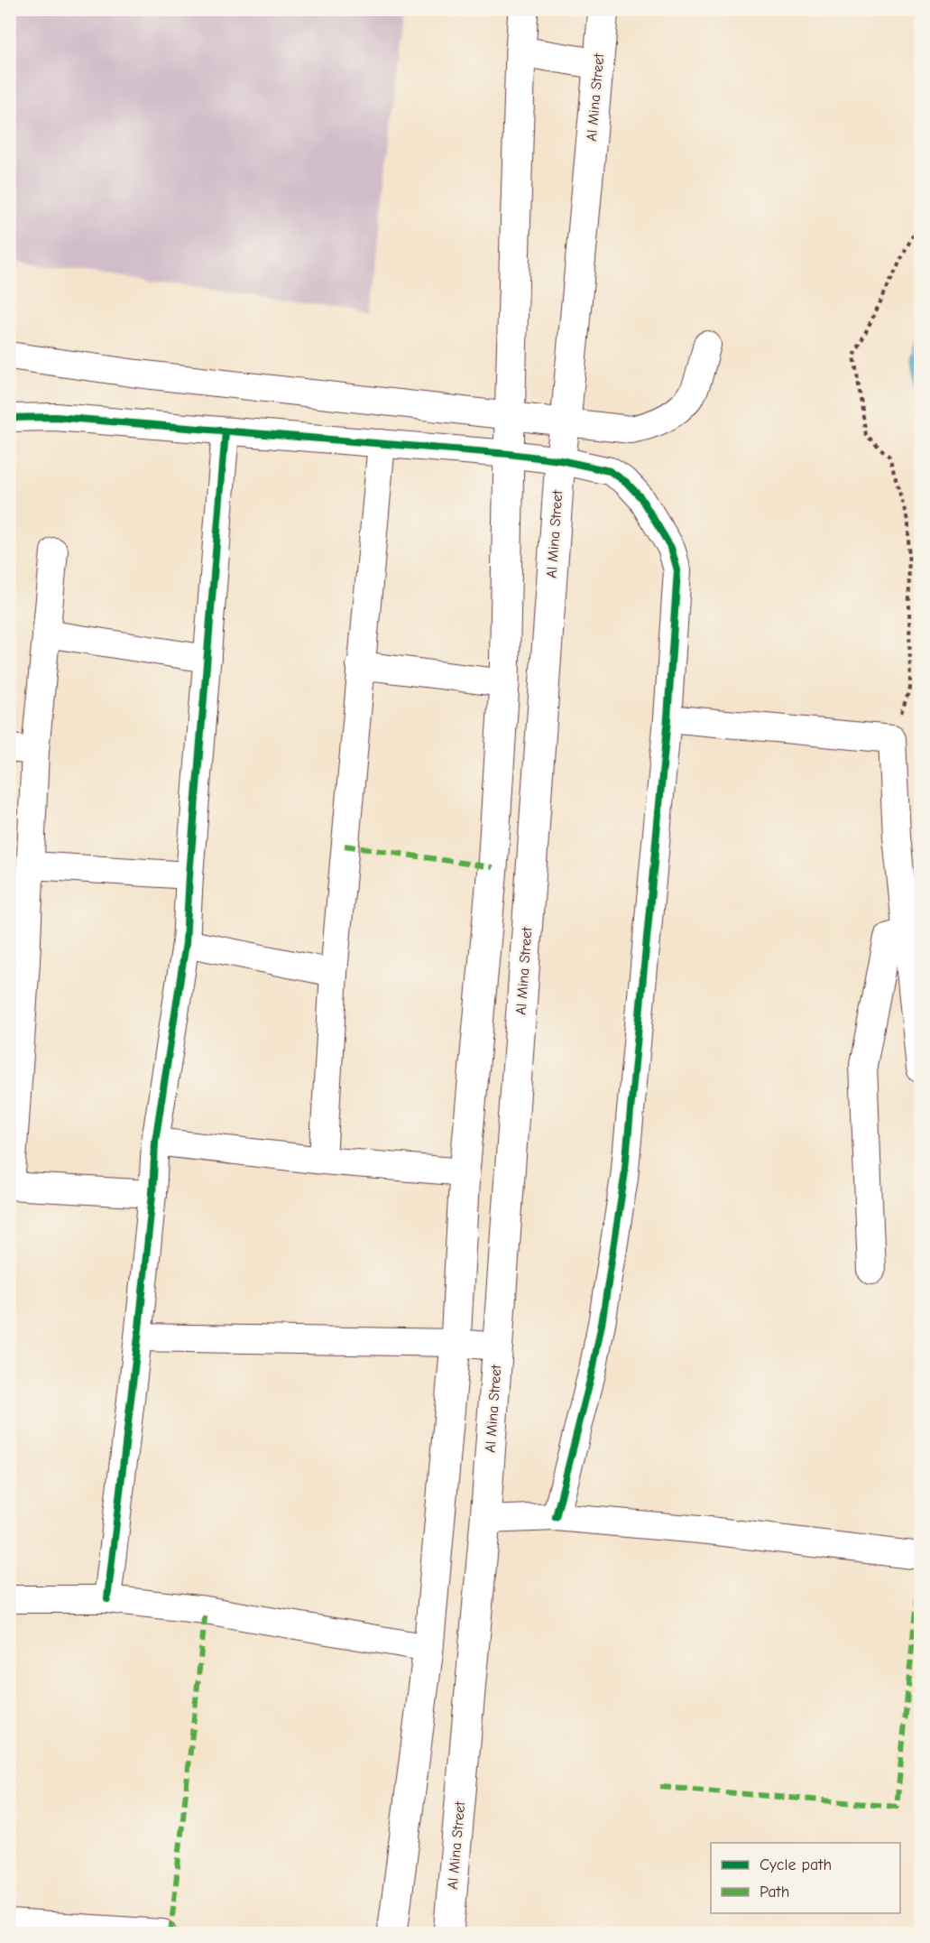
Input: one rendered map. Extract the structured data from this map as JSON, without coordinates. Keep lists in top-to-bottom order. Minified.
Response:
{"streets":{"main road":["Al Mina Street"]},"legend":["Cycle path","Path"]}
